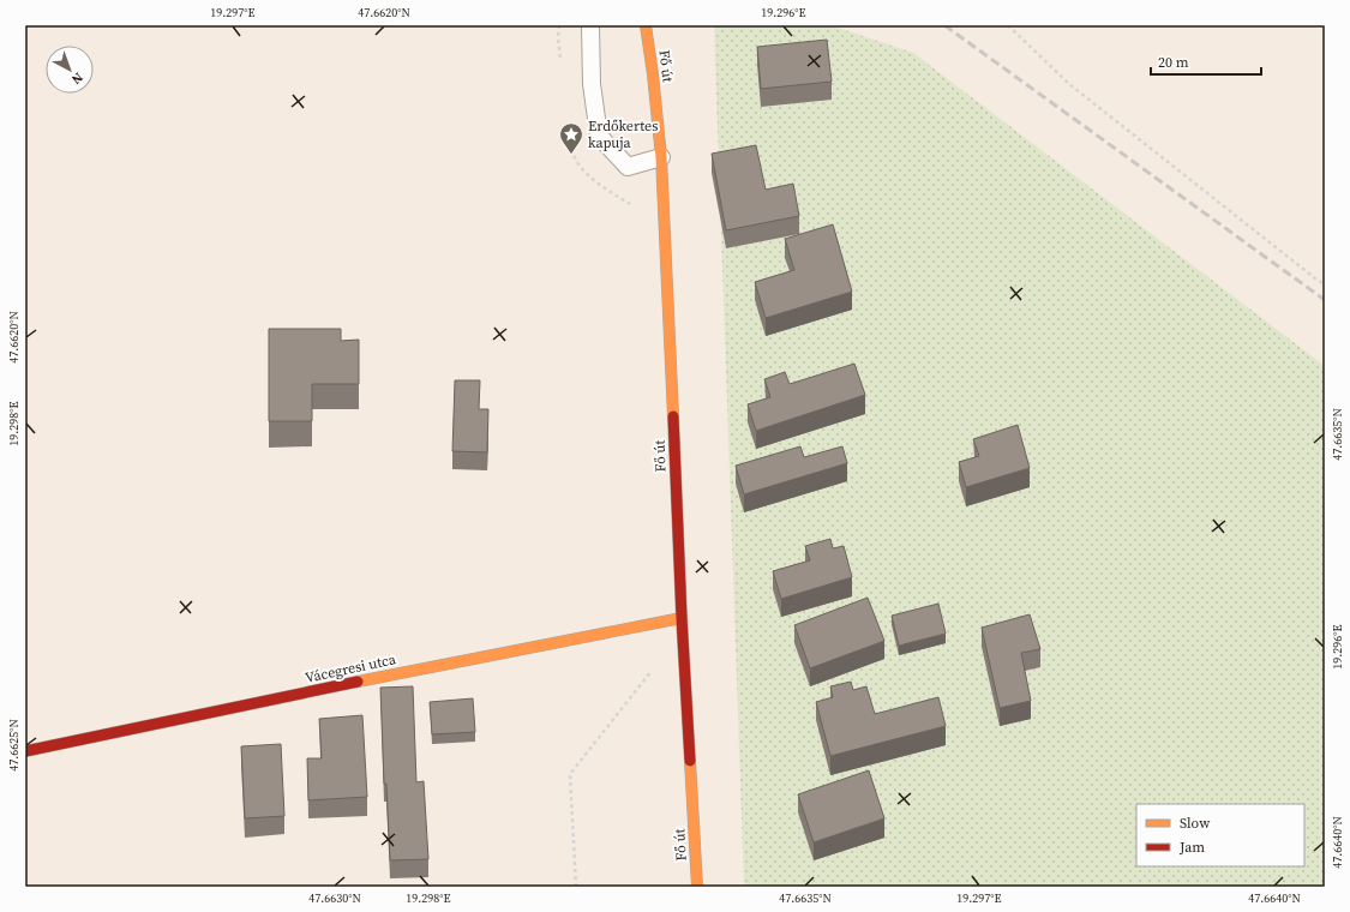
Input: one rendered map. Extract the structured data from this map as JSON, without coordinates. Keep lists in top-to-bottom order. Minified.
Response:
{"streets":{"main road":["Fő út","Vácegresi utca"]},"crossings":[["Fő út","Vácegresi utca"]],"places":{"place":["Erdőkertes kapuja"]},"legend":["Slow","Jam"],"scale_bar":"20 m","north":"bottom right","coordinates":["19.297°E","47.6620°N","19.296°E","19.298°E","47.6635°N","47.6625°N","47.6640°N","47.6630°N"]}
